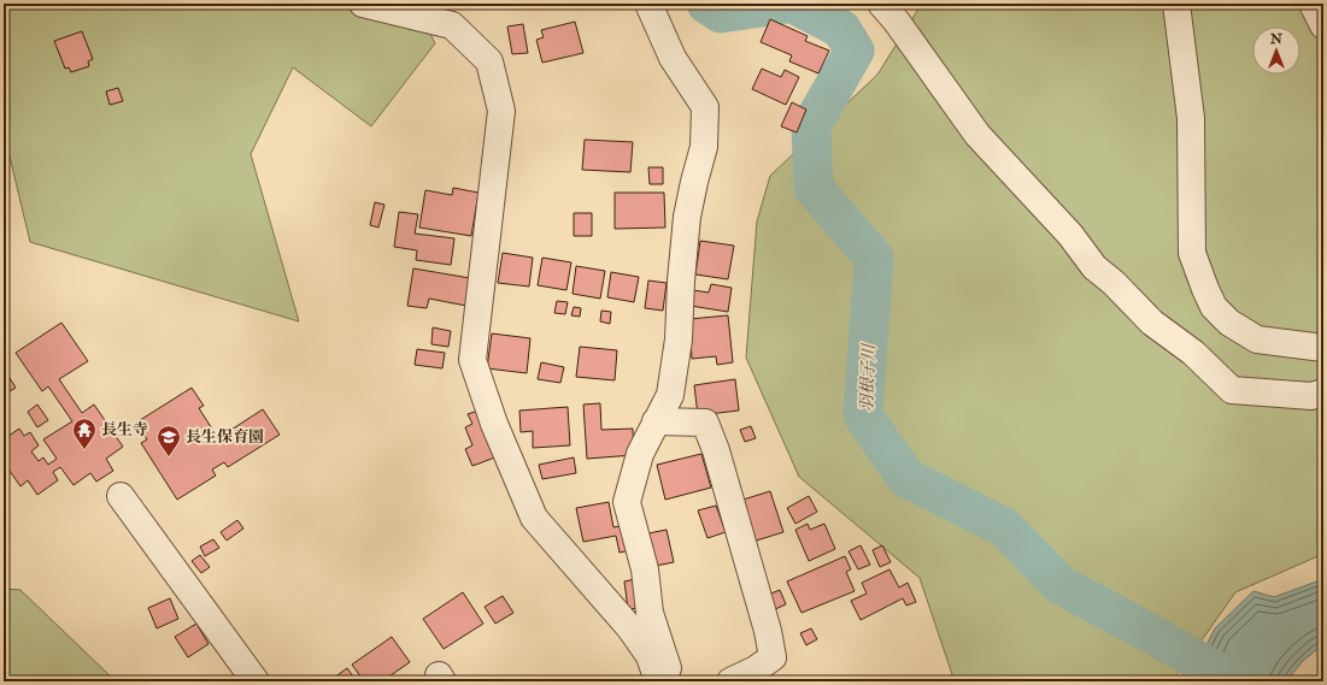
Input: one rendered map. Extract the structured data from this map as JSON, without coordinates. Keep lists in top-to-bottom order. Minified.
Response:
{"water":["羽根子川"],"places":{"temple":["長生寺"],"school or university":["長生保育園"]},"north":"top"}
